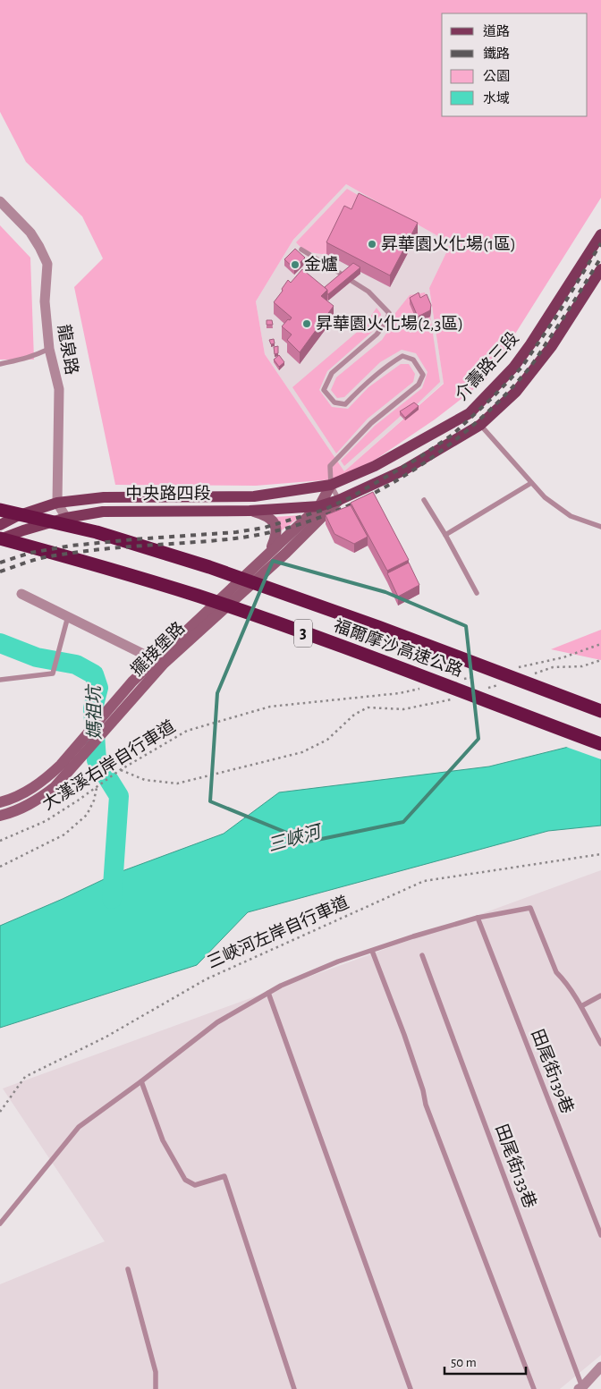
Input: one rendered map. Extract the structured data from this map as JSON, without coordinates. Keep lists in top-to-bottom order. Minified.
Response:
{"streets":{"highway":["3","福爾摩沙高速公路"],"main road":["介壽路三段","中央路四段"],"street":["龍泉路","擺接堡路"],"lane":["田尾街139巷","田尾街133巷"],"path":["大漢溪右岸自行車道","三峽河左岸自行車道"]},"crossings":[["龍泉路","中央路四段"],["介壽路三段","中央路四段"],["介壽路三段","擺接堡路"],["中央路四段","福爾摩沙高速公路"],["中央路四段","擺接堡路"]],"water":["媽祖坑","三峽河"],"places":["昇華園火化場(1區)","金爐","昇華園火化場(2,3區)"],"legend":["道路","鐵路","公園","水域"],"scale_bar":"50 m"}
